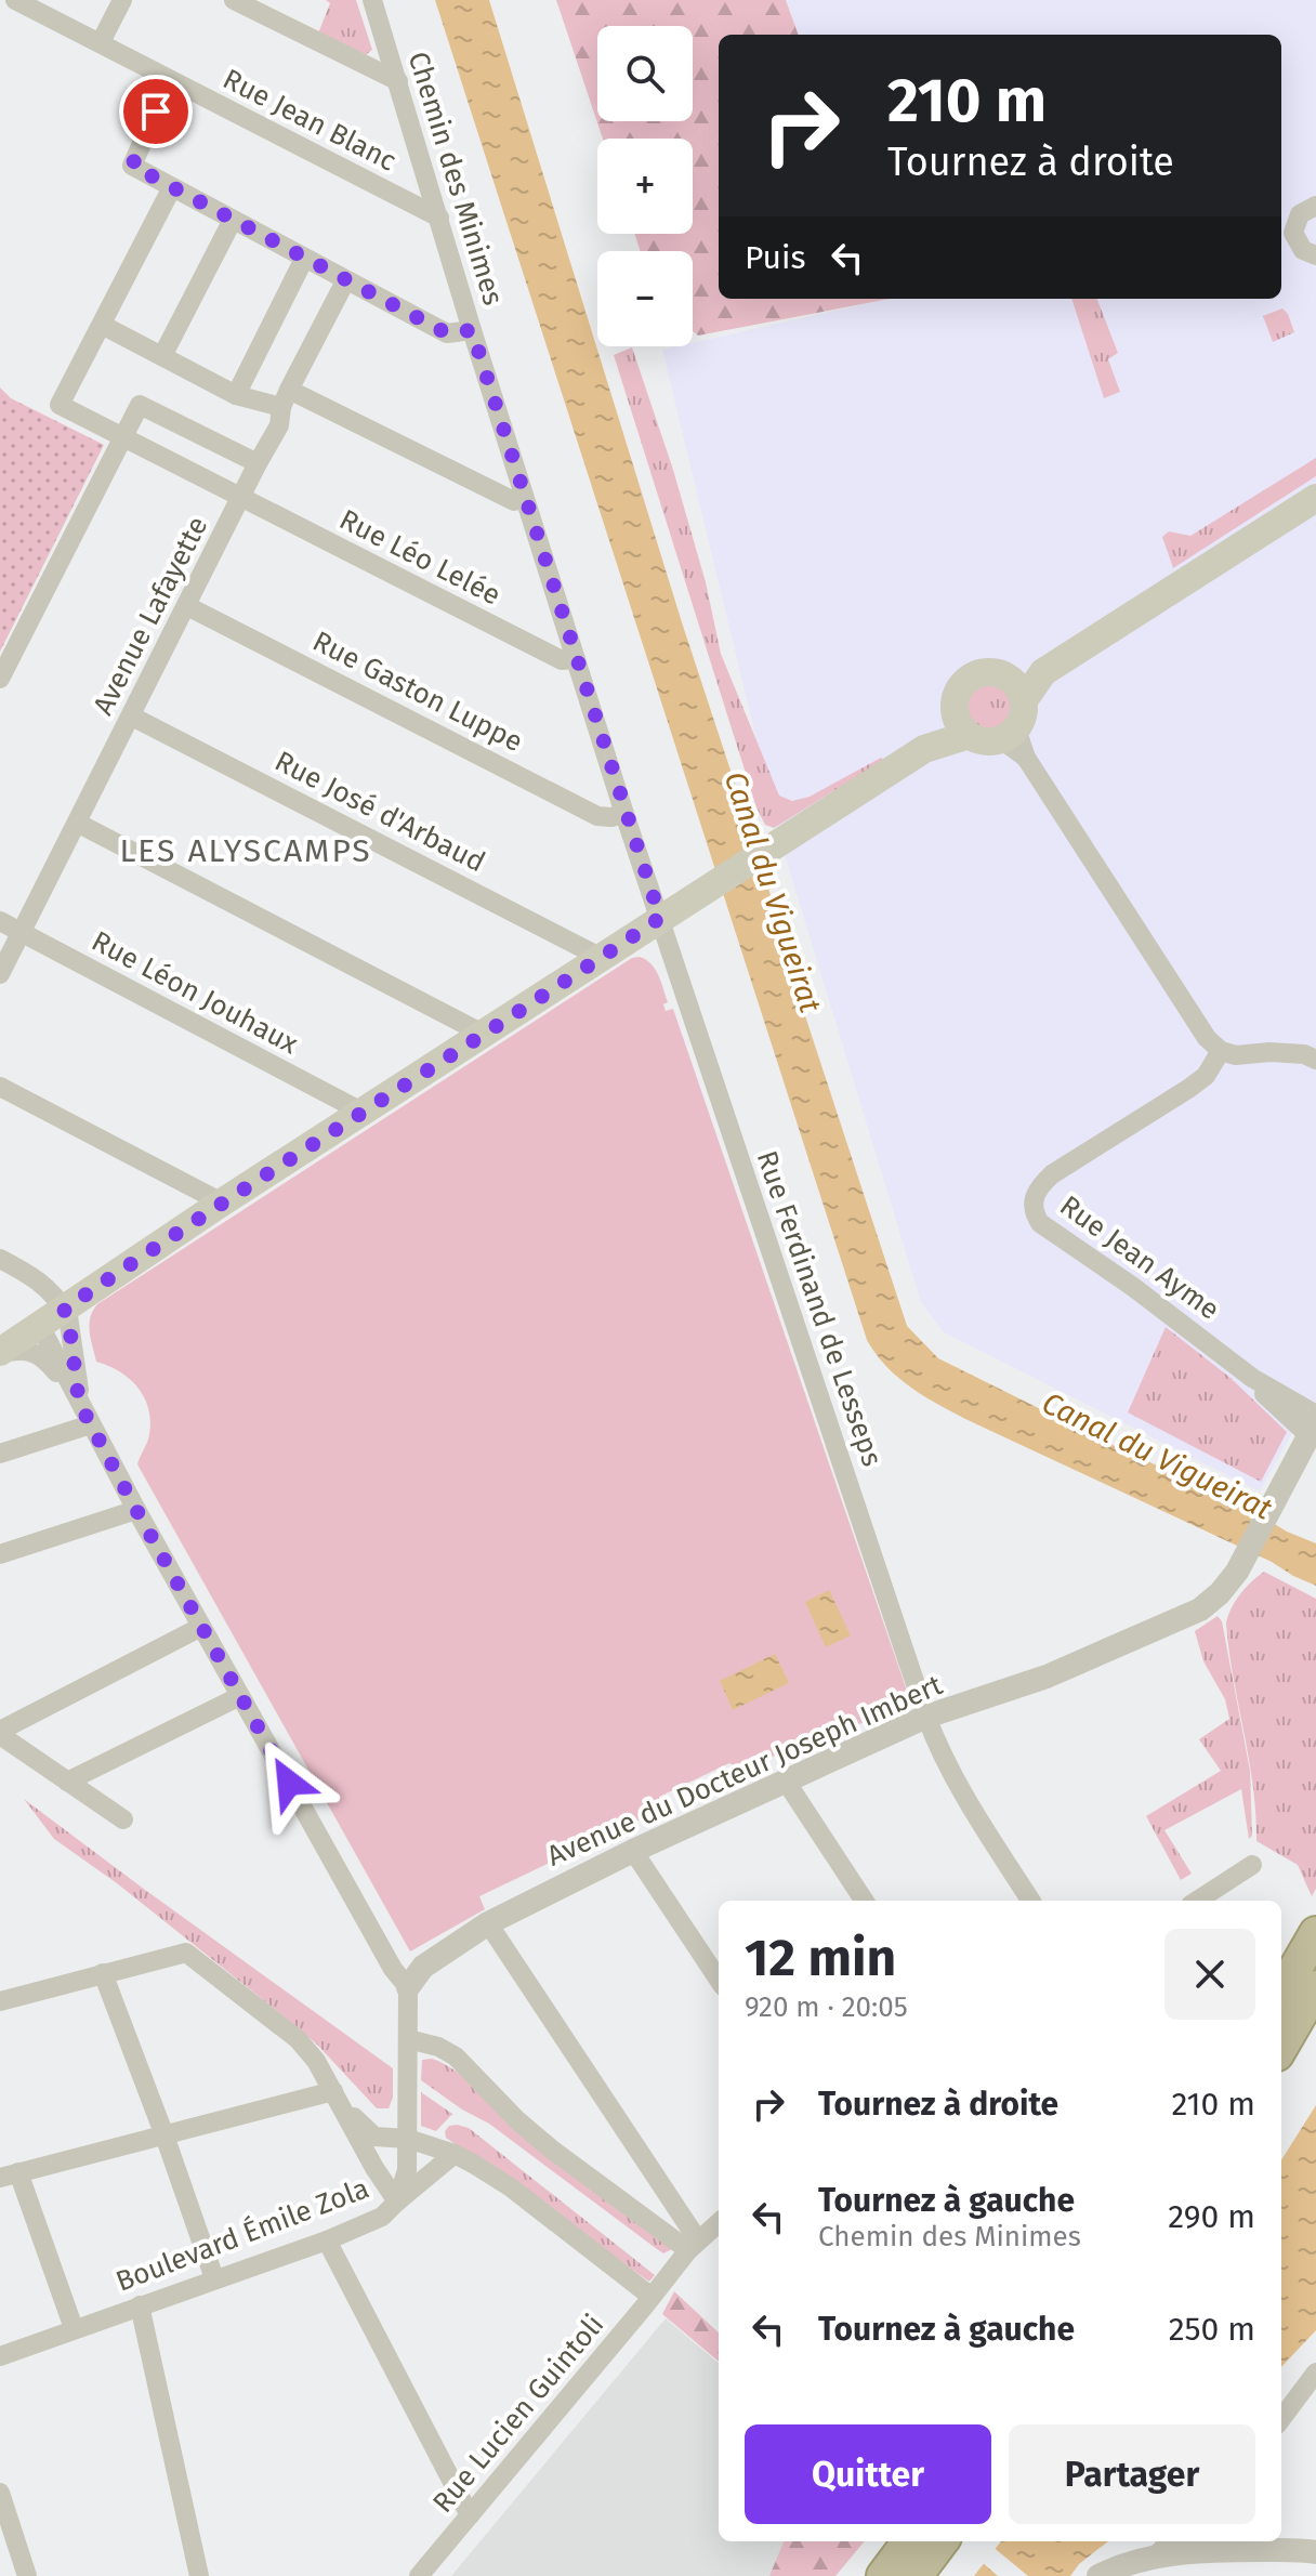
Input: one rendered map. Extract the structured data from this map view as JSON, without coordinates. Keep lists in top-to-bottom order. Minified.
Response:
{"streets":{"street":["Rue Jean Blanc","Chemin des Minimes","Rue Léo Lelée","Avenue Lafayette","Rue Gaston Luppe","Rue José d'Arbaud","Rue Léon Jouhaux","Rue Jean Ayme","Rue Ferdinand de Lesseps","Avenue du Docteur Joseph Imbert","Boulevard Émile Zola","Rue Lucien Guintoli"]},"crossings":[["Rue Jean Blanc","Chemin des Minimes"],["Chemin des Minimes","Rue Léo Lelée"],["Chemin des Minimes","Rue Gaston Luppe"],["Chemin des Minimes","Rue Ferdinand de Lesseps"],["Rue Léo Lelée","Avenue Lafayette"],["Avenue Lafayette","Rue Gaston Luppe"],["Avenue Lafayette","Rue José d'Arbaud"],["Avenue Lafayette","Rue Léon Jouhaux"],["Rue Jean Ayme","Avenue du Docteur Joseph Imbert"],["Rue Ferdinand de Lesseps","Avenue du Docteur Joseph Imbert"],["Avenue du Docteur Joseph Imbert","Boulevard Émile Zola"]],"districts":["LES ALYSCAMPS"],"water":["Canal du Vigueirat"],"page":{"map_buttons":["+","−"],"turn":["210 m","Tournez à droite"],"then":"Puis","heading":["12 min","920 m · 20:05"],"list":[{"name":"Tournez à droite","value":"210 m"},{"name":"Tournez à gauche","note":"Chemin des Minimes","value":"290 m"},{"name":"Tournez à gauche","value":"250 m"}],"buttons":["Quitter","Partager"]}}
